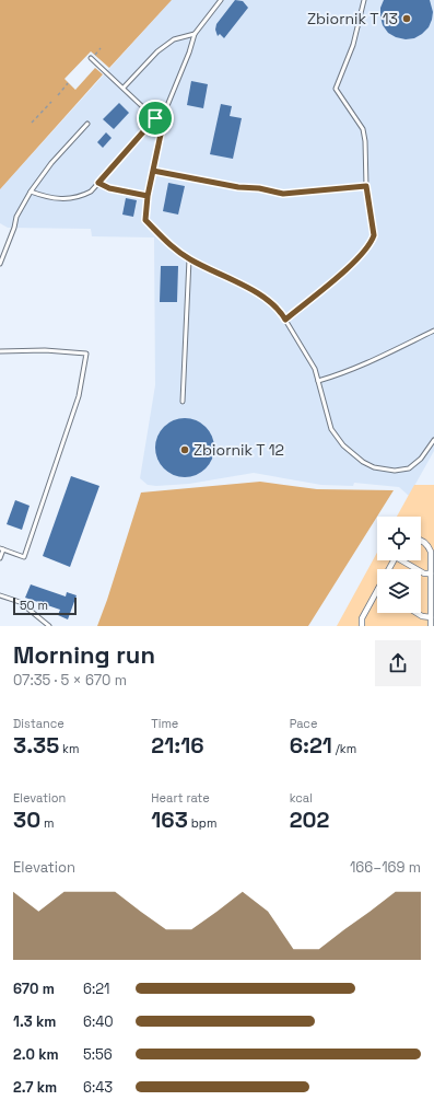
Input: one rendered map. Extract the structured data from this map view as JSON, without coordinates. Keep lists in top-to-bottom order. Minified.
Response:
{"places":["Zbiornik T 13","Zbiornik T 12"],"scale_bar":"50 m","page":{"scale":"50 m","heading":["Morning run","07:35 · 5 × 670 m"],"stats":[["Distance","3.35 km"],["Time","21:16"],["Pace","6:21 /km"],["Elevation","30 m"],["Heart rate","163 bpm"],["kcal","202"]],"chart":["Elevation","166–169 m"],"list":[{"name":"670 m","note":"6:21"},{"name":"1.3 km","note":"6:40"},{"name":"2.0 km","note":"5:56"},{"name":"2.7 km","note":"6:43"}]}}
